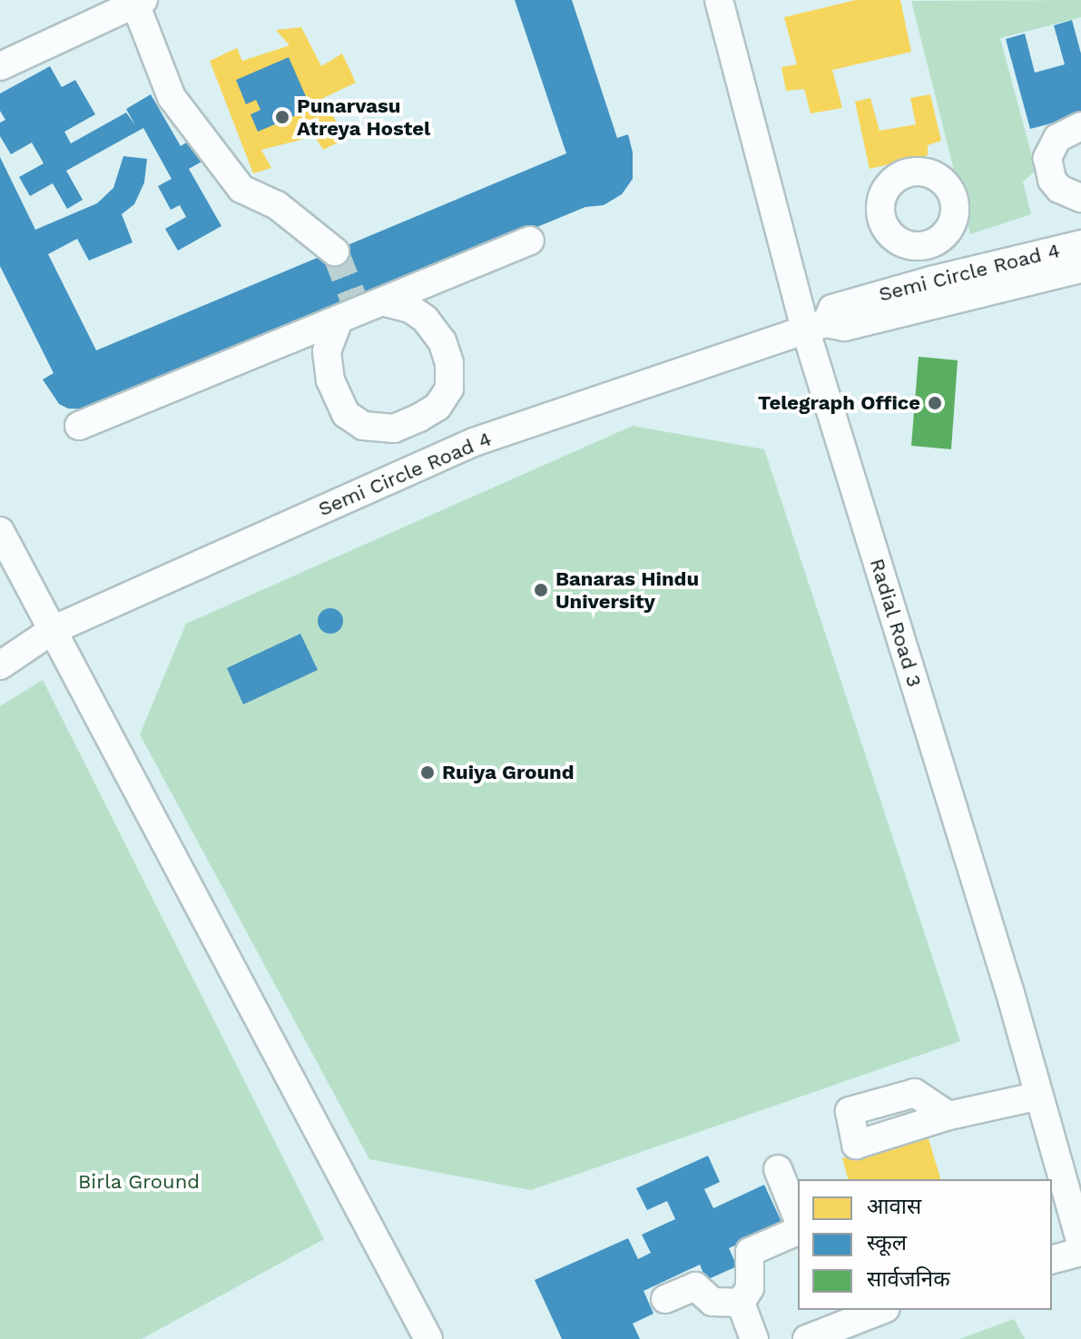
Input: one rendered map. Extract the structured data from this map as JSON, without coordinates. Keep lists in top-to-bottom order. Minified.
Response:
{"streets":{"lane":["Semi Circle Road 4","Radial Road 3"]},"crossings":[["Semi Circle Road 4","Radial Road 3"]],"parks":["Birla Ground"],"places":["Punarvasu Atreya Hostel","Telegraph Office","Banaras Hindu University","Ruiya Ground"],"legend":["आवास","स्कूल","सार्वजनिक"]}
